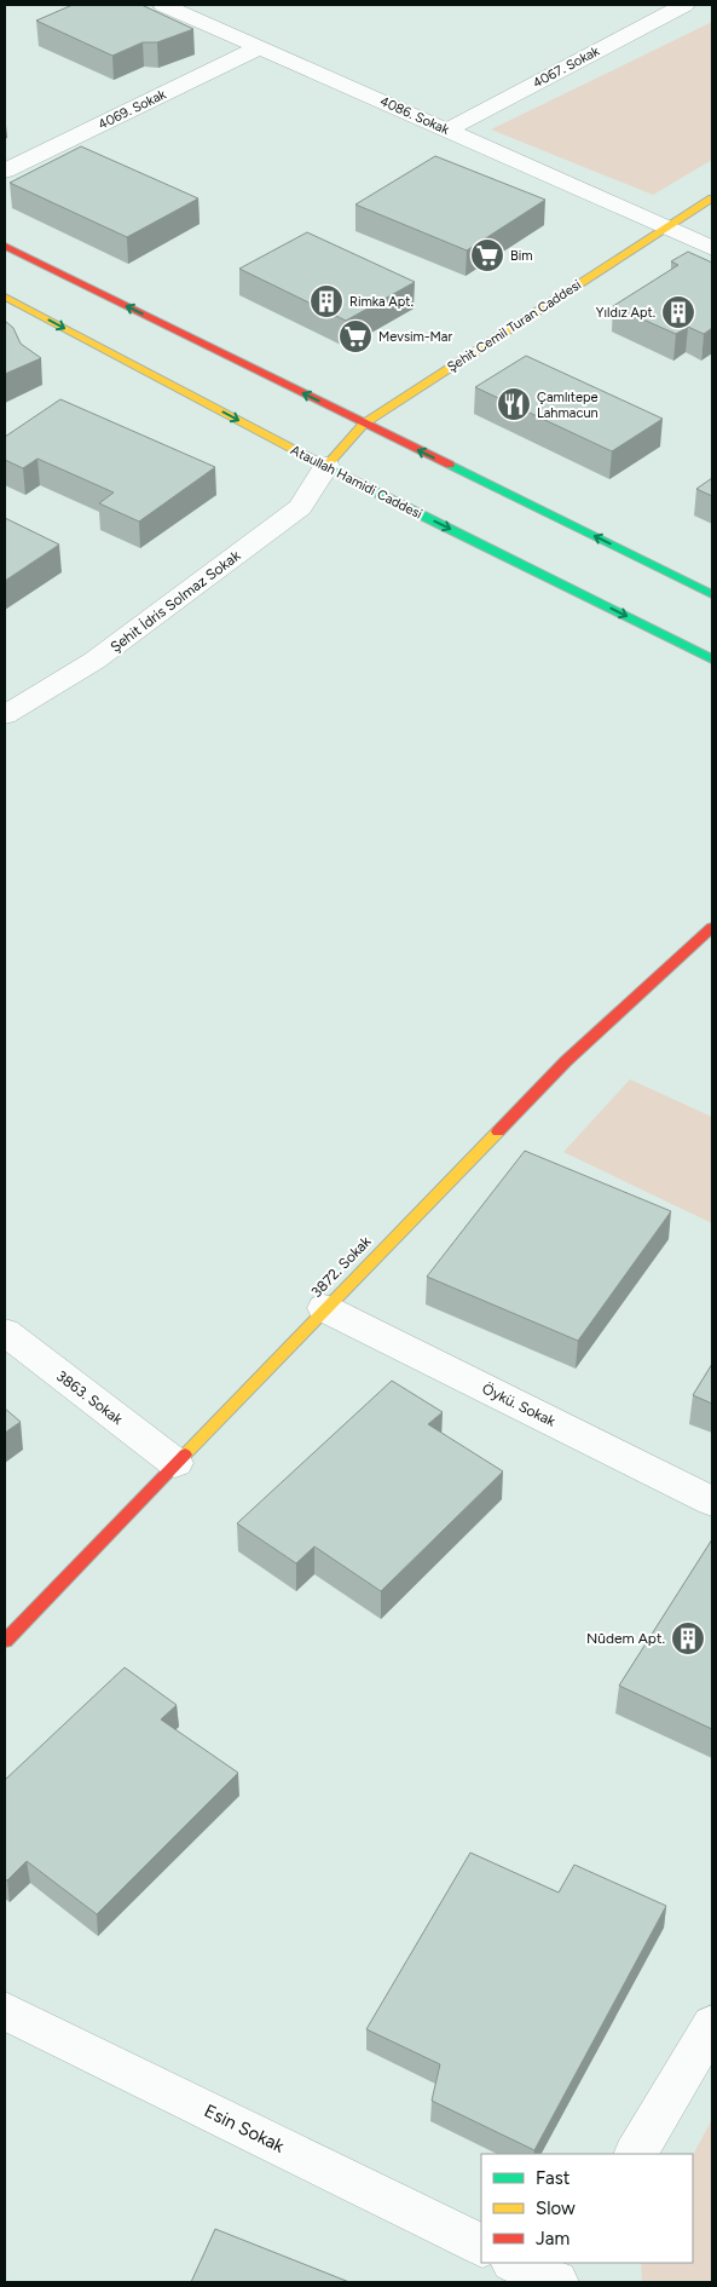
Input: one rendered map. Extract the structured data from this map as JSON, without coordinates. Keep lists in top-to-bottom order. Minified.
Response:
{"streets":{"street":["4067. Sokak","4069. Sokak","4086. Sokak","Şehit Cemil Turan Caddesi","Ataullah Hamidi Caddesi","Şehit İdris Solmaz Sokak","3872. Sokak","3863. Sokak","Öykü. Sokak","Esin Sokak"]},"crossings":[["4067. Sokak","4086. Sokak"],["4069. Sokak","4086. Sokak"],["4086. Sokak","Şehit Cemil Turan Caddesi"],["Şehit Cemil Turan Caddesi","Ataullah Hamidi Caddesi"],["Şehit Cemil Turan Caddesi","Şehit İdris Solmaz Sokak"],["Ataullah Hamidi Caddesi","Şehit İdris Solmaz Sokak"],["3872. Sokak","3863. Sokak"],["3872. Sokak","Öykü. Sokak"]],"places":{"supermarket":["Bim","Mevsim-Mar"],"building":["Rimka Apt.","Yıldız Apt.","Nûdem Apt."],"restaurant":["Çamlıtepe Lahmacun"]},"legend":["Fast","Slow","Jam"]}
